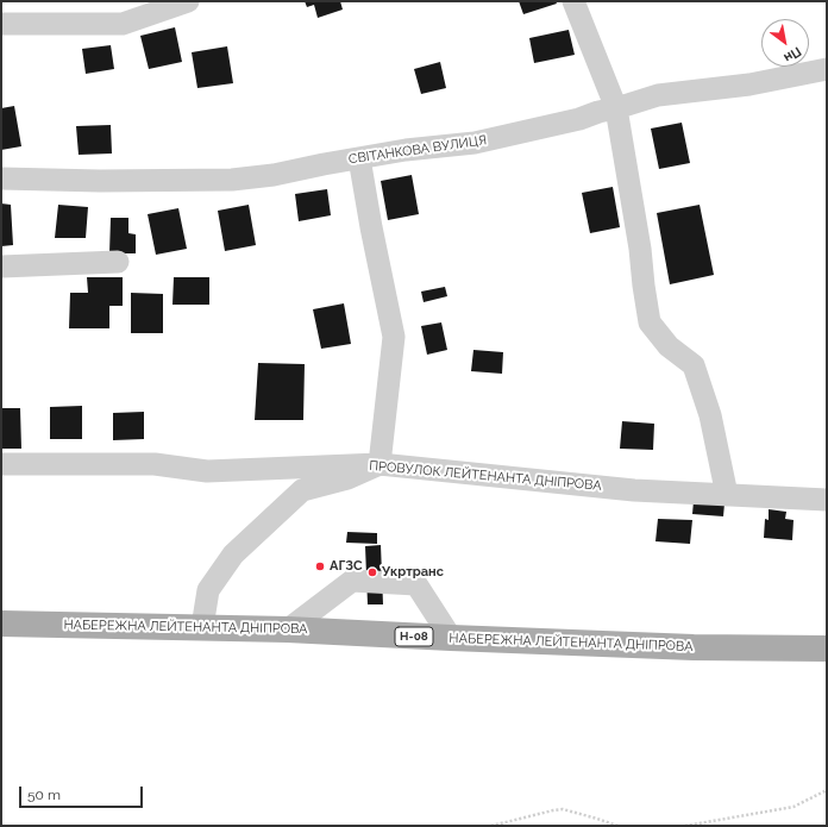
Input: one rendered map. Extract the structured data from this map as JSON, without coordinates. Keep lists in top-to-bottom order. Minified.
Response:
{"streets":{"main road":["НАБЕРЕЖНА ЛЕЙТЕНАНТА ДНІПРОВА","Н-08"],"street":["СВІТАНКОВА ВУЛИЦЯ","ПРОВУЛОК ЛЕЙТЕНАНТА ДНІПРОВА"]},"places":["АГЗС","Укртранс"],"scale_bar":"50 m","north":"bottom right"}
